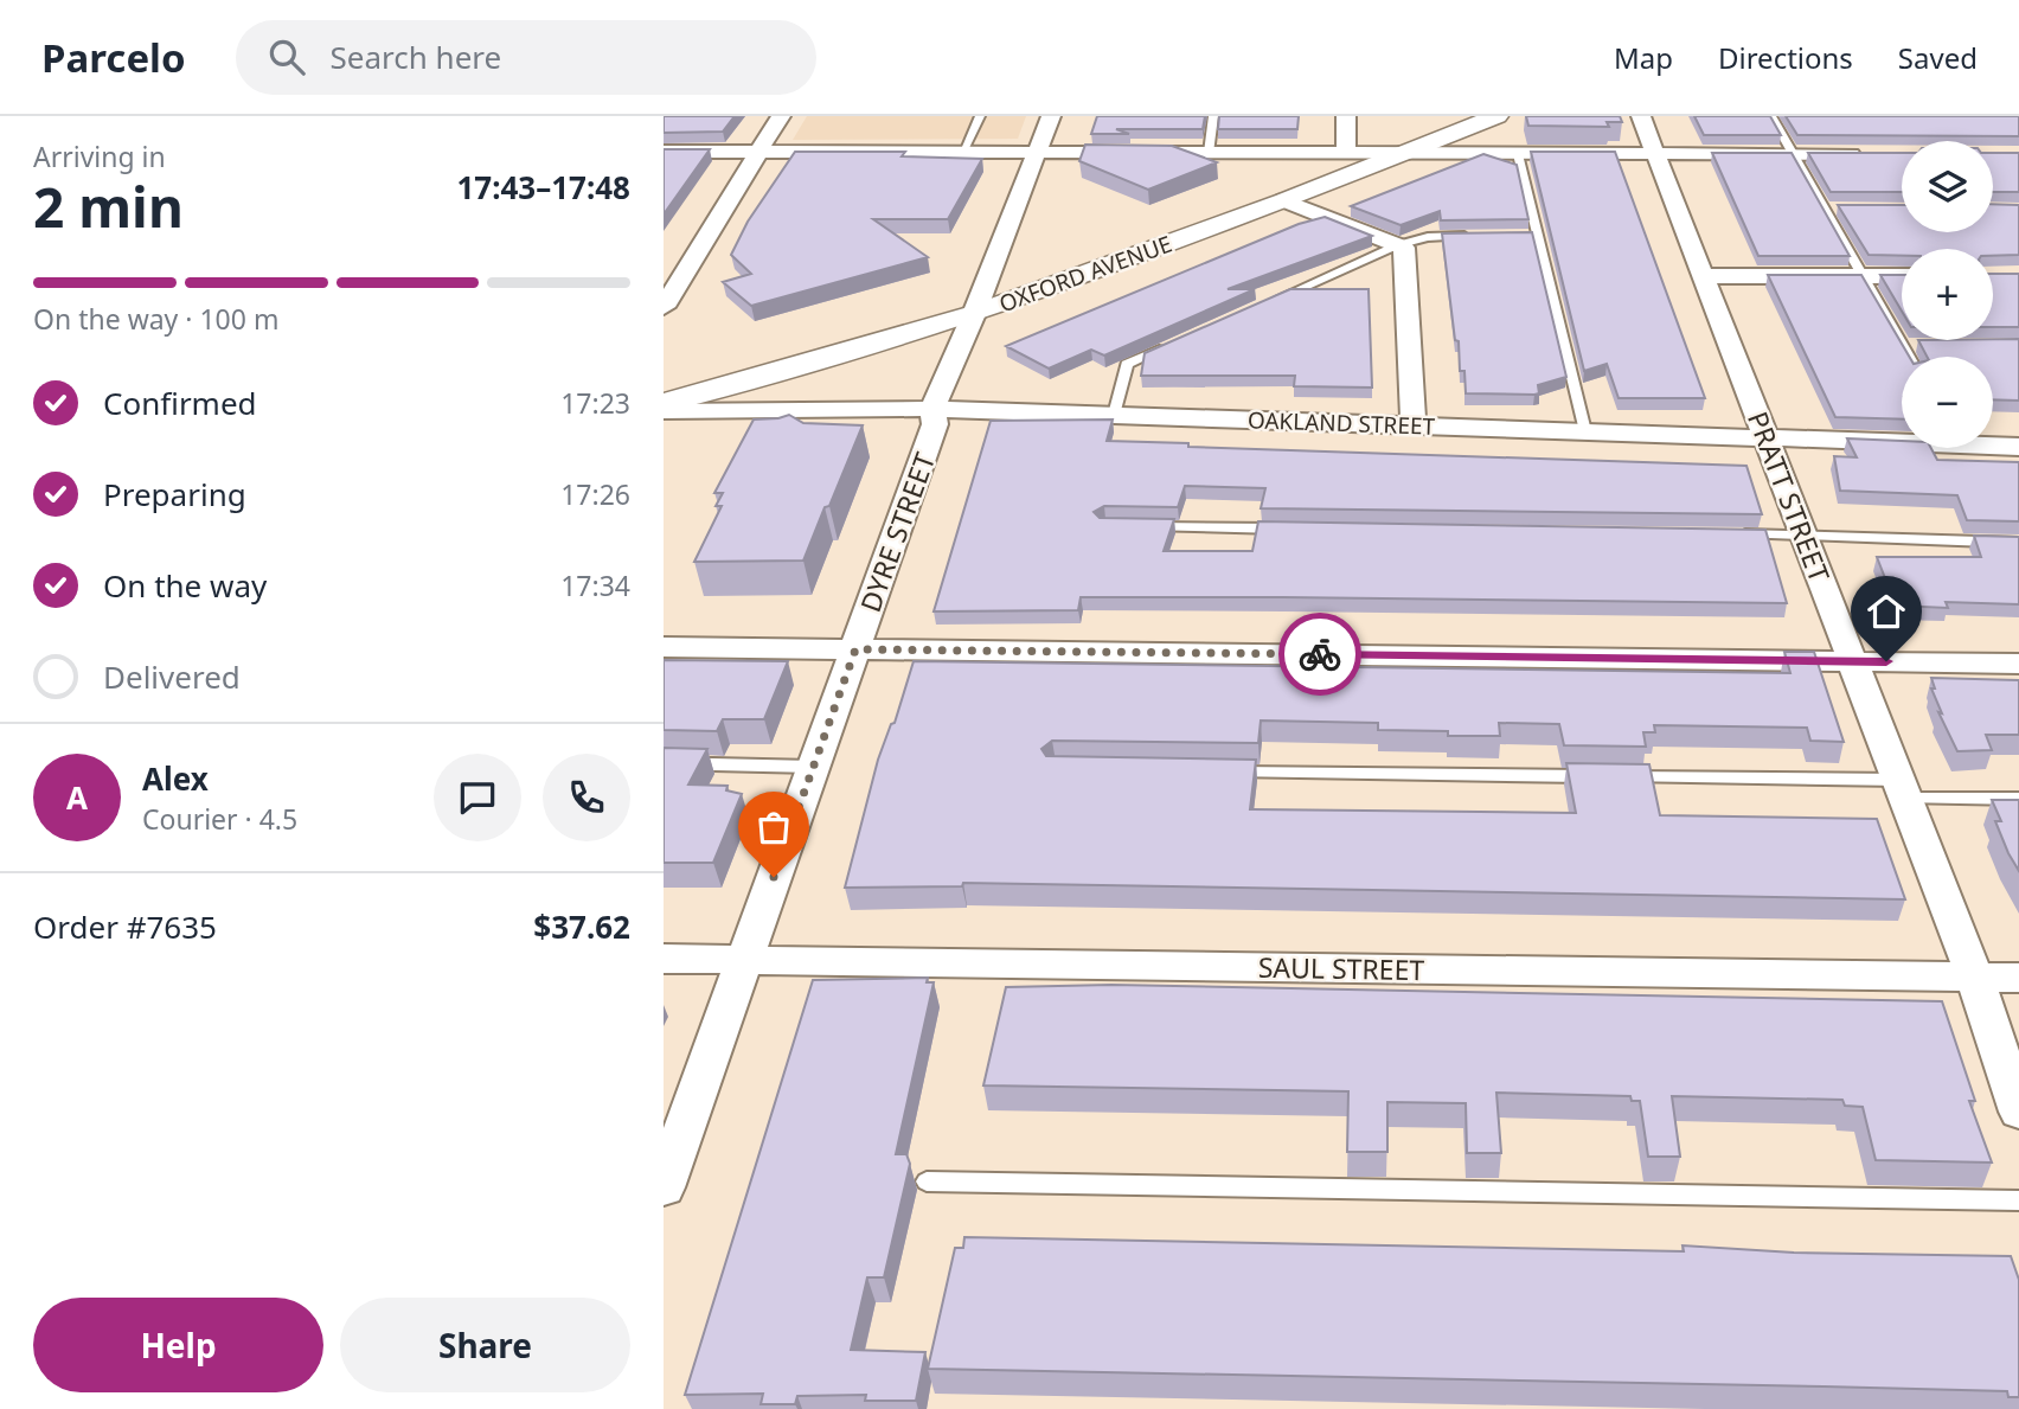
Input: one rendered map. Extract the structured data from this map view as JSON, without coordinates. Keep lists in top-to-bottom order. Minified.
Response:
{"streets":{"street":["OXFORD AVENUE","OAKLAND STREET","PRATT STREET","DYRE STREET","SAUL STREET"]},"crossings":[["OXFORD AVENUE","DYRE STREET"],["OAKLAND STREET","PRATT STREET"],["OAKLAND STREET","DYRE STREET"],["PRATT STREET","SAUL STREET"],["DYRE STREET","SAUL STREET"]],"page":{"header":"Parcelo","search":"Search here","nav":["Map","Directions","Saved"],"heading":["2 min","Arriving in","17:43–17:48"],"panel":["Alex","Courier · 4.5","Order #7635","$37.62"],"map_buttons":["+","−"],"bar":"On the way · 100 m","list":[["Confirmed","17:23"],["Preparing","17:26"],["On the way","17:34"],"Delivered"],"round":"A","buttons":["Help","Share"]}}
